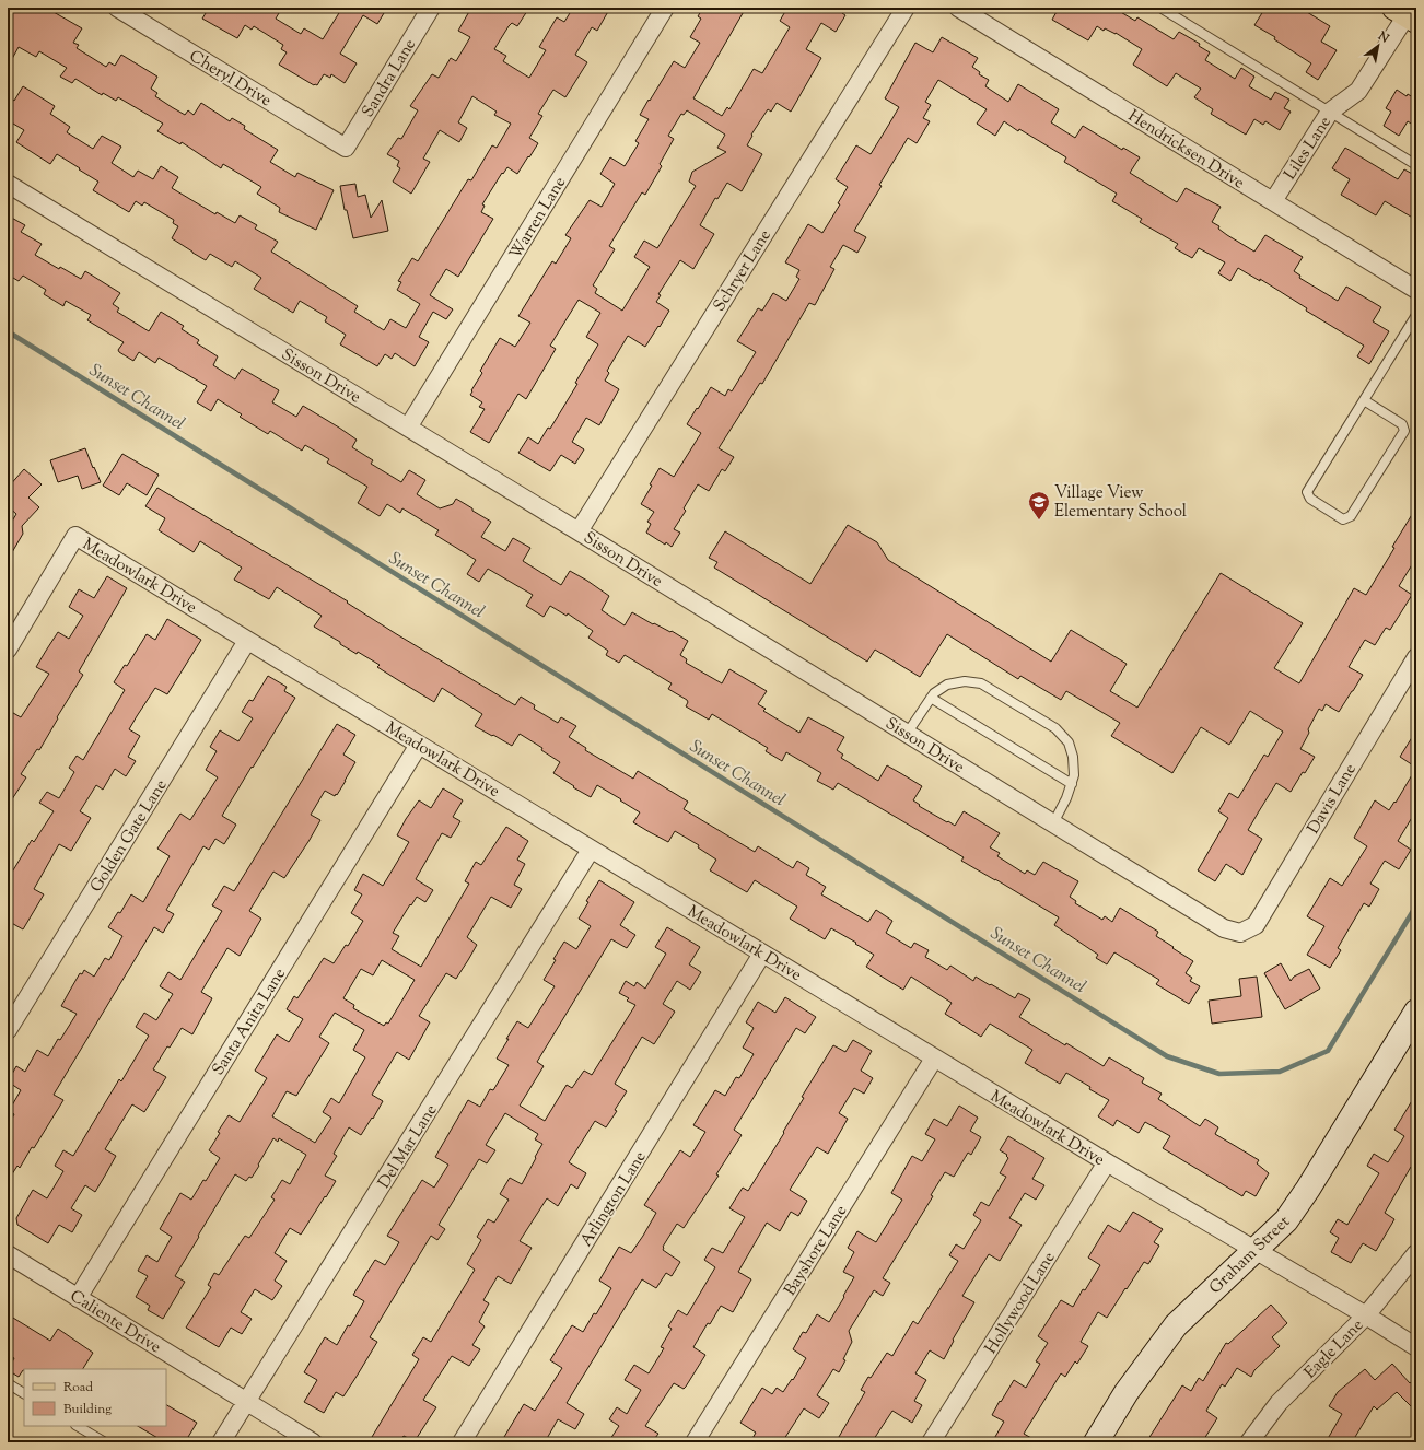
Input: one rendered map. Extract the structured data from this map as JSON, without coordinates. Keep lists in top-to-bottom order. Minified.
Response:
{"streets":{"street":["Cheryl Drive","Sandra Lane","Liles Lane","Hendricksen Drive","Warren Lane","Schryer Lane","Sisson Drive","Meadowlark Drive","Davis Lane","Golden Gate Lane","Santa Anita Lane","Del Mar Lane","Arlington Lane","Bayshore Lane","Graham Street","Hollywood Lane","Caliente Drive","Eagle Lane"]},"crossings":[["Cheryl Drive","Sandra Lane"],["Liles Lane","Hendricksen Drive"],["Warren Lane","Sisson Drive"],["Schryer Lane","Sisson Drive"],["Sisson Drive","Davis Lane"],["Meadowlark Drive","Golden Gate Lane"],["Meadowlark Drive","Santa Anita Lane"],["Meadowlark Drive","Del Mar Lane"],["Meadowlark Drive","Arlington Lane"],["Meadowlark Drive","Bayshore Lane"],["Meadowlark Drive","Graham Street"],["Meadowlark Drive","Hollywood Lane"],["Meadowlark Drive","Eagle Lane"],["Santa Anita Lane","Caliente Drive"],["Del Mar Lane","Caliente Drive"]],"water":["Sunset Channel"],"places":{"school or university":["Village View Elementary School"]},"legend":["Road","Building"],"north":"top right"}
